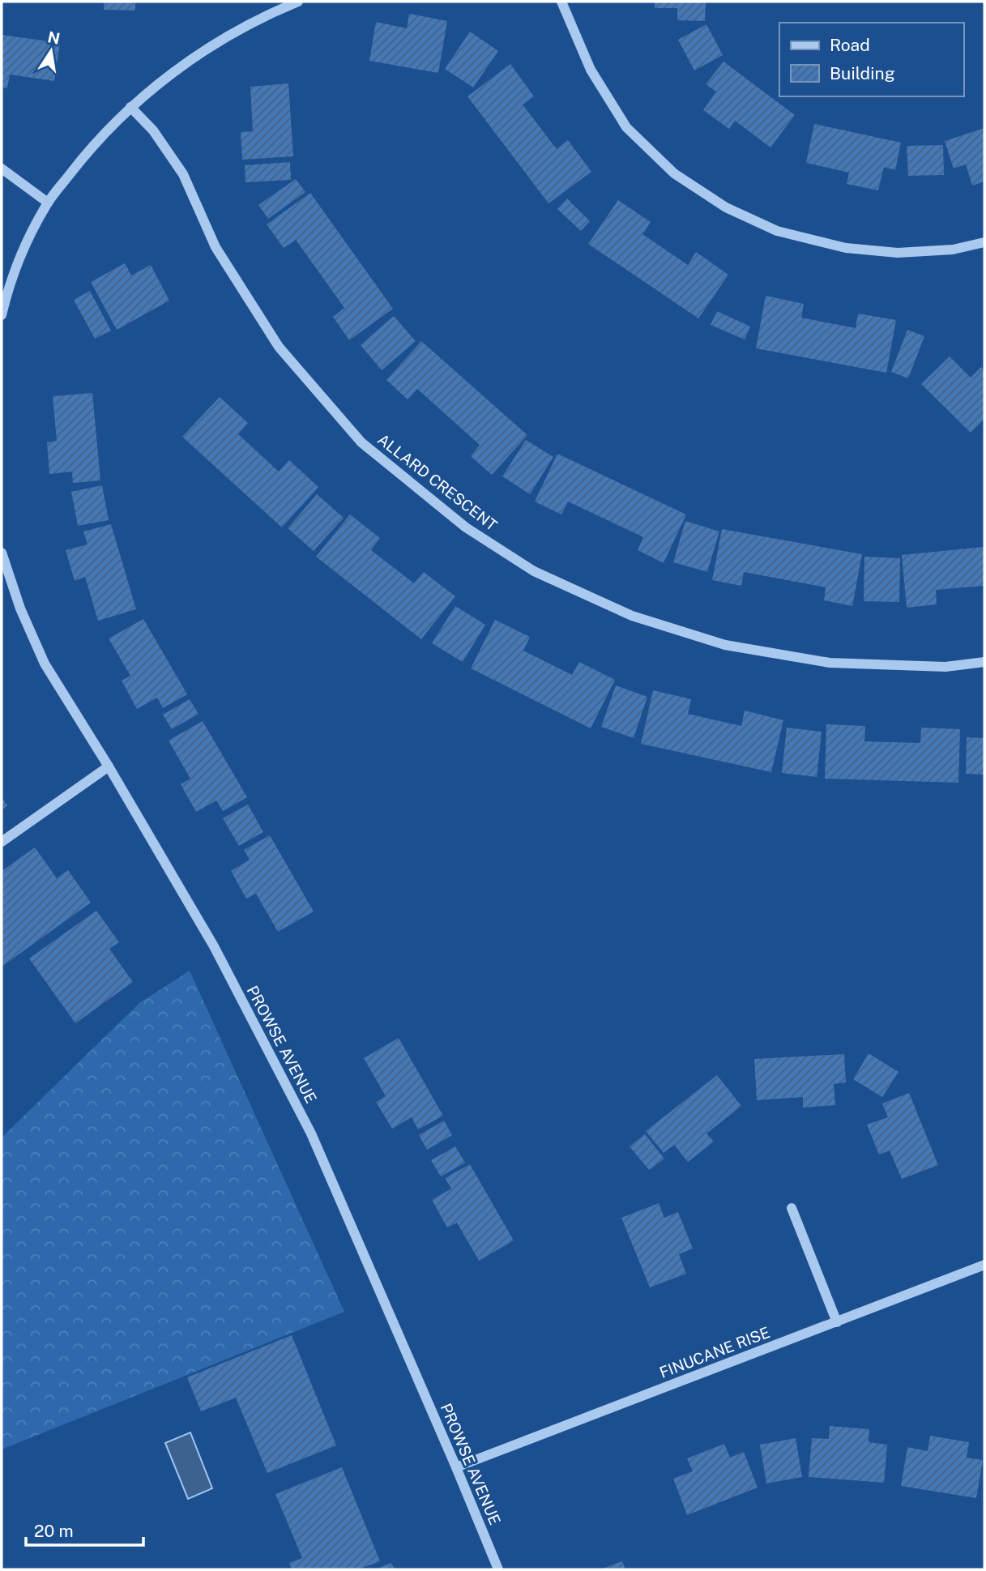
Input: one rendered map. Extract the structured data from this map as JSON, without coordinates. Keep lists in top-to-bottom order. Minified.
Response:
{"streets":{"street":["ALLARD CRESCENT","PROWSE AVENUE","FINUCANE RISE"]},"crossings":[["PROWSE AVENUE","FINUCANE RISE"]],"legend":["Road","Building"],"scale_bar":"20 m","north":"top"}
